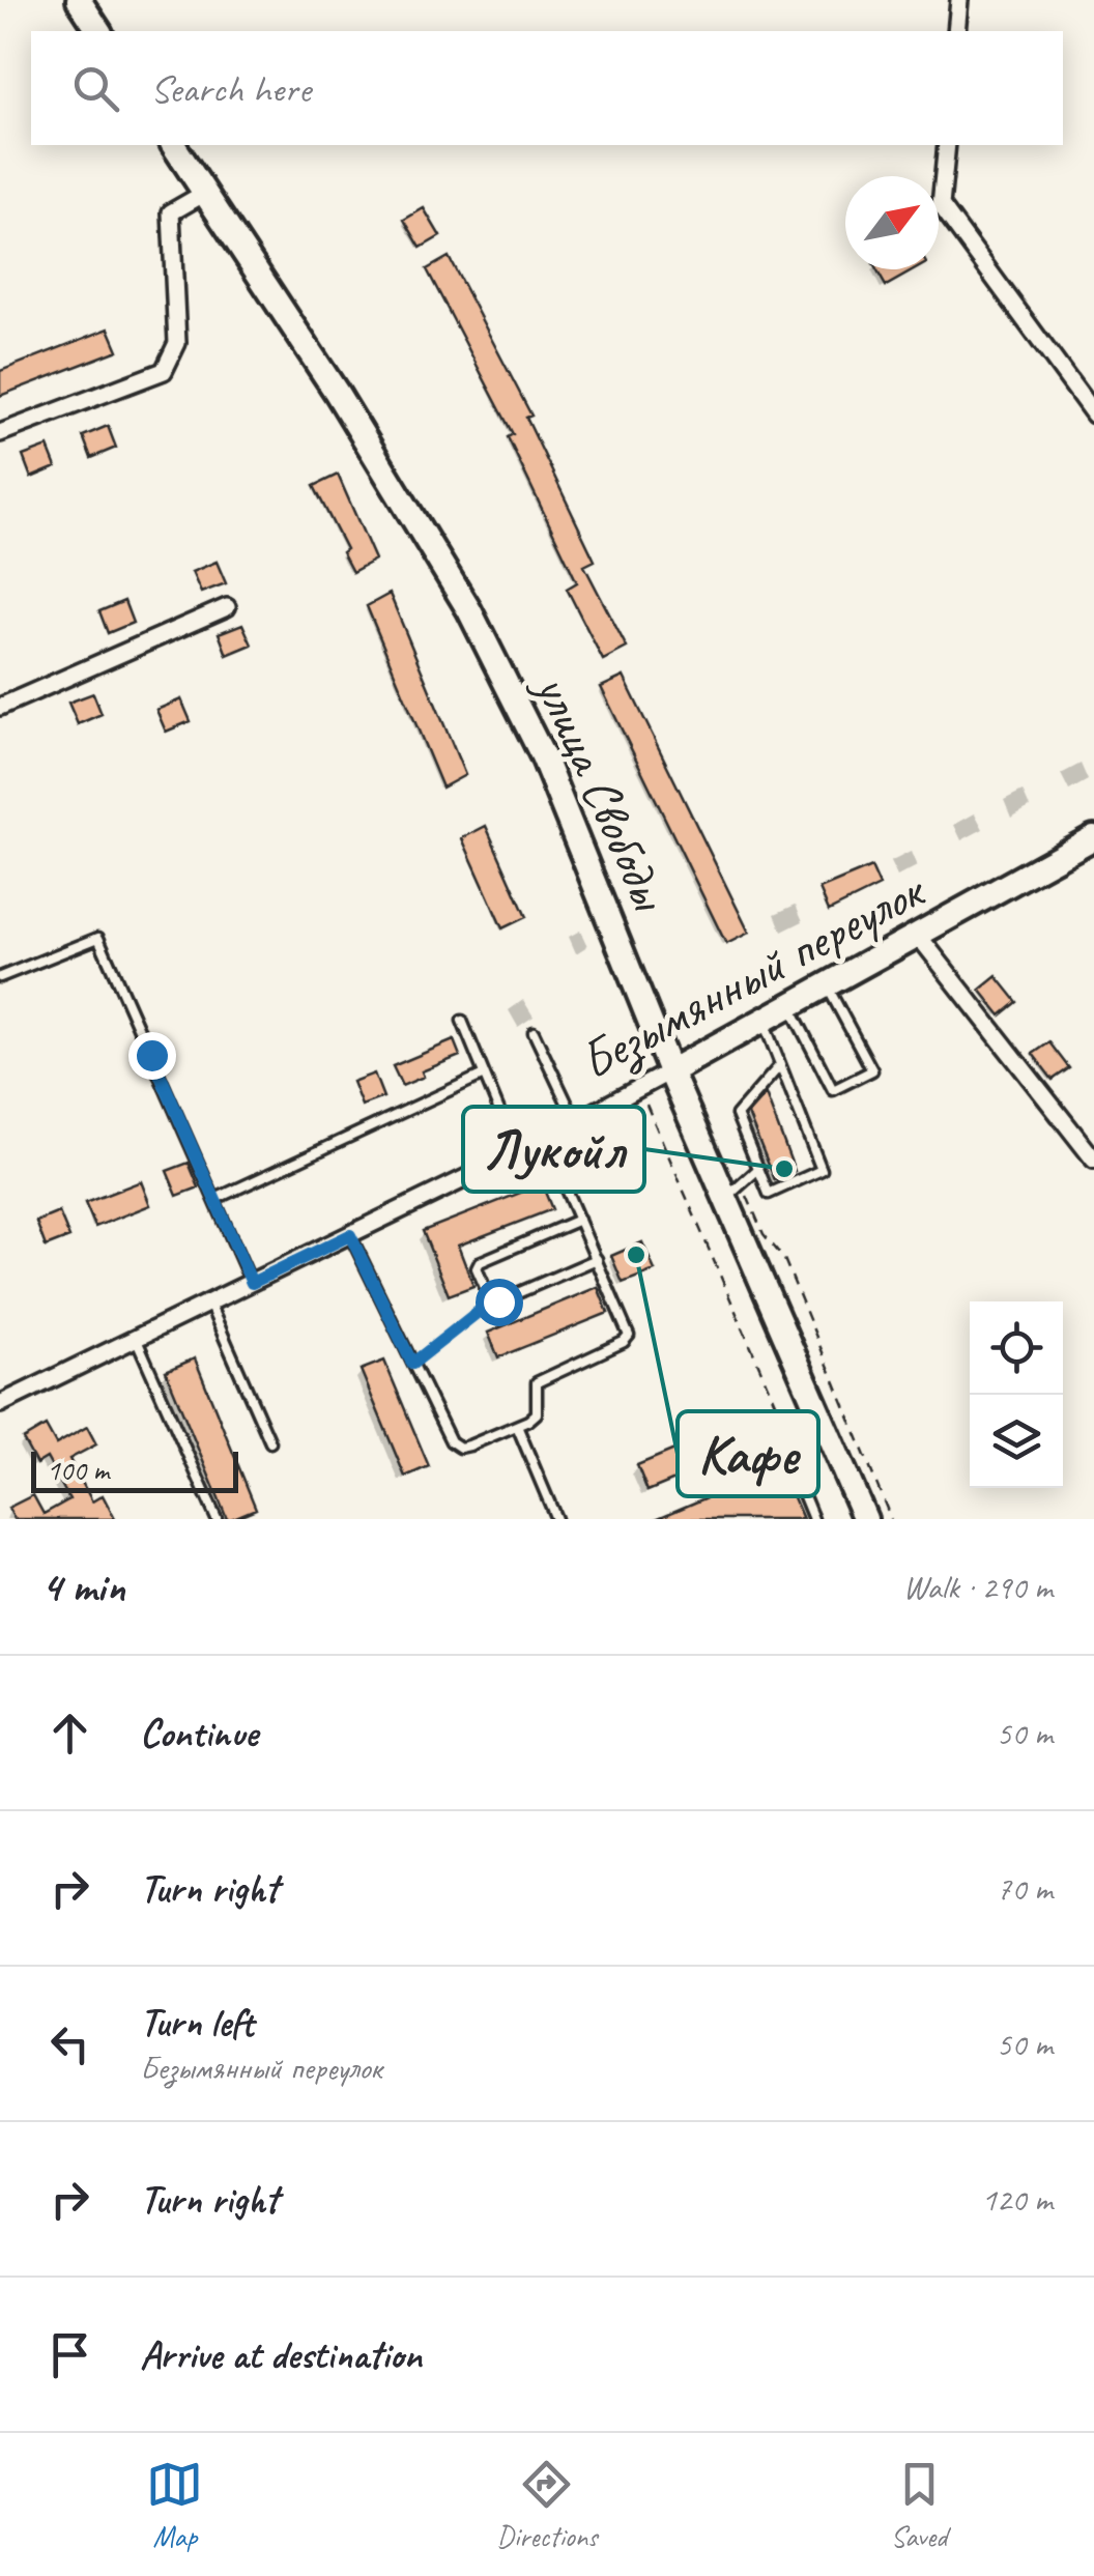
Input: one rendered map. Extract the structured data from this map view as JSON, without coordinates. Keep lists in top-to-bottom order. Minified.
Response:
{"streets":{"main road":["улица Свободы","Безымянный переулок"]},"crossings":[["улица Свободы","Безымянный переулок"]],"places":["Лукойл","Кафе"],"scale_bar":"100 m","north":"top right","page":{"search":"Search here","scale":"100 m","heading":["4 min","Walk · 290 m"],"list":[["Continue","50 m"],["Turn right","70 m"],["Turn left","Безымянный переулок","50 m"],["Turn right","120 m"],"Arrive at destination"],"nav":["Map","Directions","Saved"]}}
